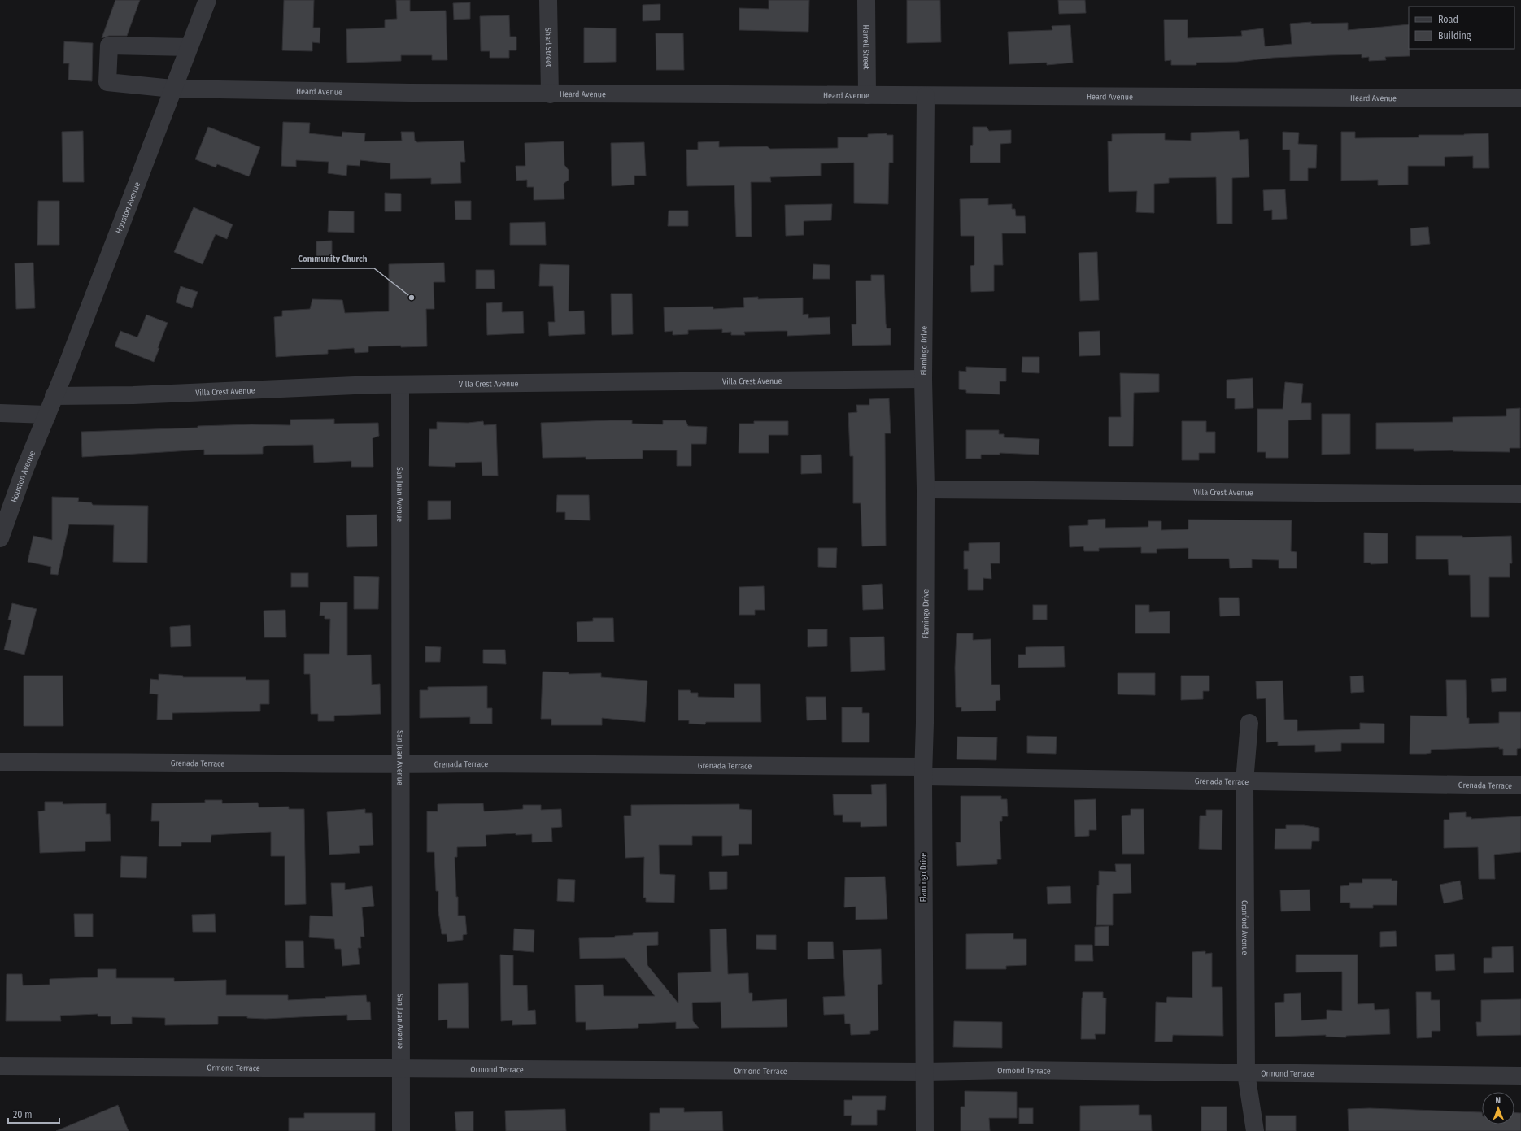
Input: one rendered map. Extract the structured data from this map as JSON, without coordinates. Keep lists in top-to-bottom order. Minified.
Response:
{"streets":{"street":["Sharl Street","Harrell Street","Heard Avenue","Houston Avenue","Flamingo Drive","Villa Crest Avenue","San Juan Avenue","Grenada Terrace","Cranford Avenue","Ormond Terrace"]},"crossings":[["Sharl Street","Heard Avenue"],["Harrell Street","Heard Avenue"],["Heard Avenue","Houston Avenue"],["Heard Avenue","Flamingo Drive"],["Houston Avenue","Villa Crest Avenue"],["Flamingo Drive","Villa Crest Avenue"],["Flamingo Drive","Grenada Terrace"],["Flamingo Drive","Ormond Terrace"],["Villa Crest Avenue","San Juan Avenue"],["San Juan Avenue","Grenada Terrace"],["San Juan Avenue","Ormond Terrace"],["Grenada Terrace","Cranford Avenue"],["Cranford Avenue","Ormond Terrace"]],"places":["Community Church"],"legend":["Road","Building"],"scale_bar":"20 m","north":"top"}
